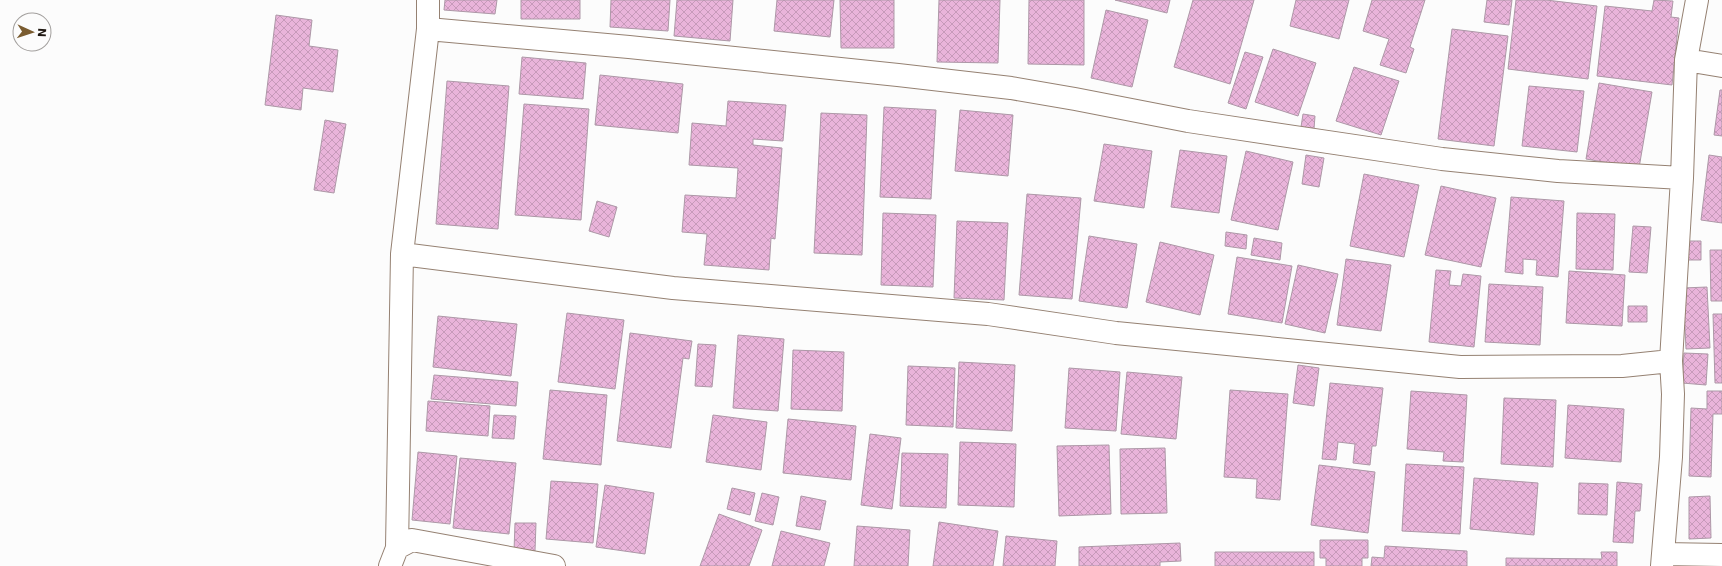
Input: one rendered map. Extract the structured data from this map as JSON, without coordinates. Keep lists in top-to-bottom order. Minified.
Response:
{"north":"right"}
